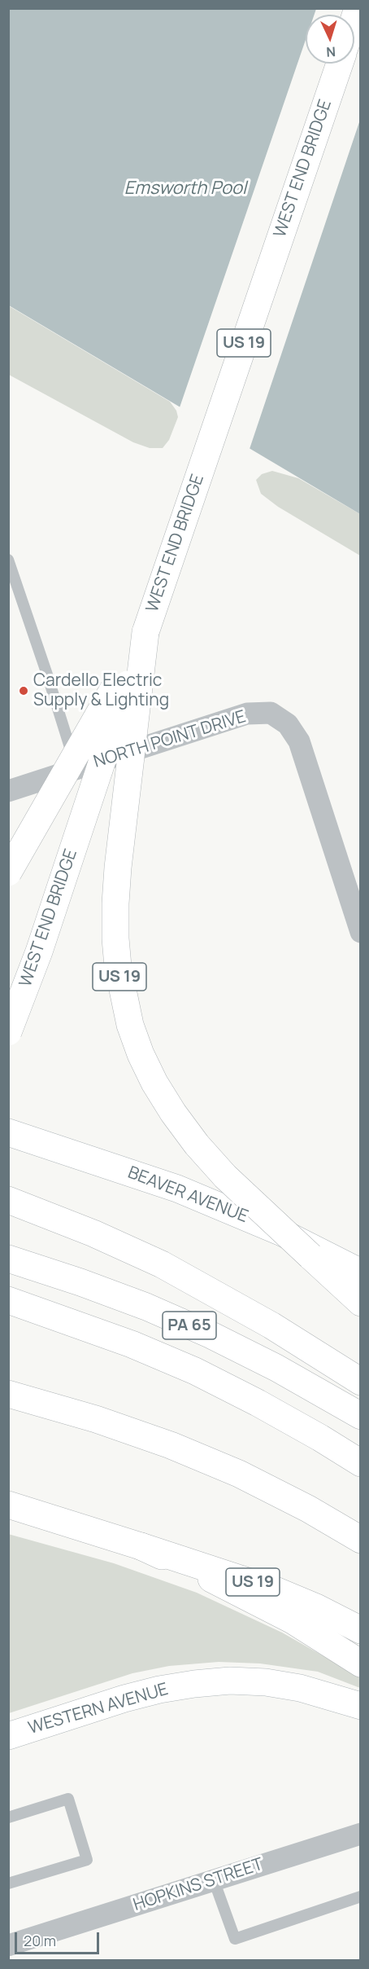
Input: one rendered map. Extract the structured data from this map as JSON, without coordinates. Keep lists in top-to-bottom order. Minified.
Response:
{"streets":{"main road":["WEST END BRIDGE","US 19","BEAVER AVENUE","PA 65","WESTERN AVENUE"],"street":["NORTH POINT DRIVE","HOPKINS STREET"]},"crossings":[["WEST END BRIDGE","US 19"]],"water":["Emsworth Pool"],"places":["Cardello Electric Supply & Lighting"],"scale_bar":"20 m","north":"bottom"}
